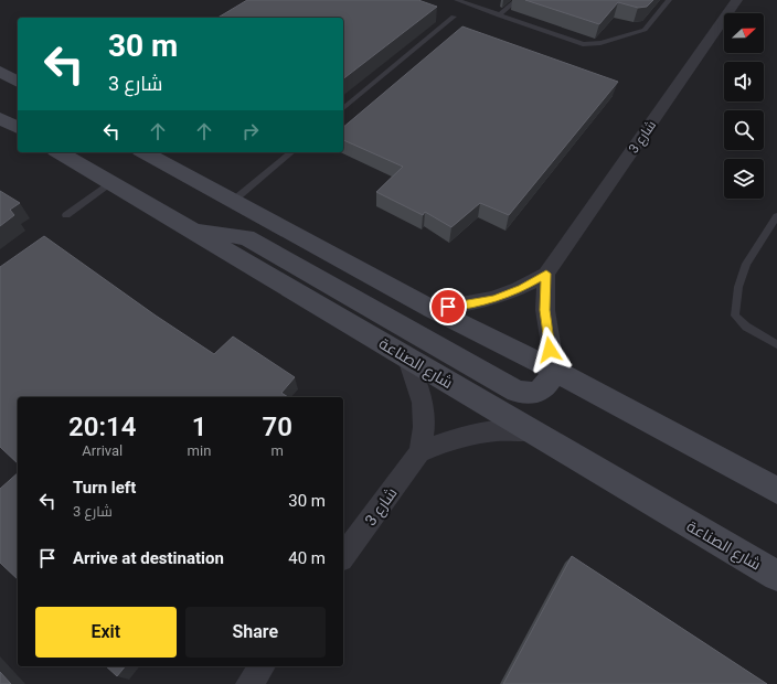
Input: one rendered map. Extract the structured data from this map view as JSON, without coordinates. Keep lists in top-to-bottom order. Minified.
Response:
{"streets":{"street":["شارع 3","شارع الصناعة"]},"crossings":[["شارع 3","شارع الصناعة"]],"north":"right","page":{"turn":["30 m","شارع 3"],"eta":["20:14","Arrival","1","min","70","m"],"list":[{"name":"Turn left","note":"شارع 3","value":"30 m"},{"name":"Arrive at destination","value":"40 m"}],"buttons":["Exit","Share"]}}
